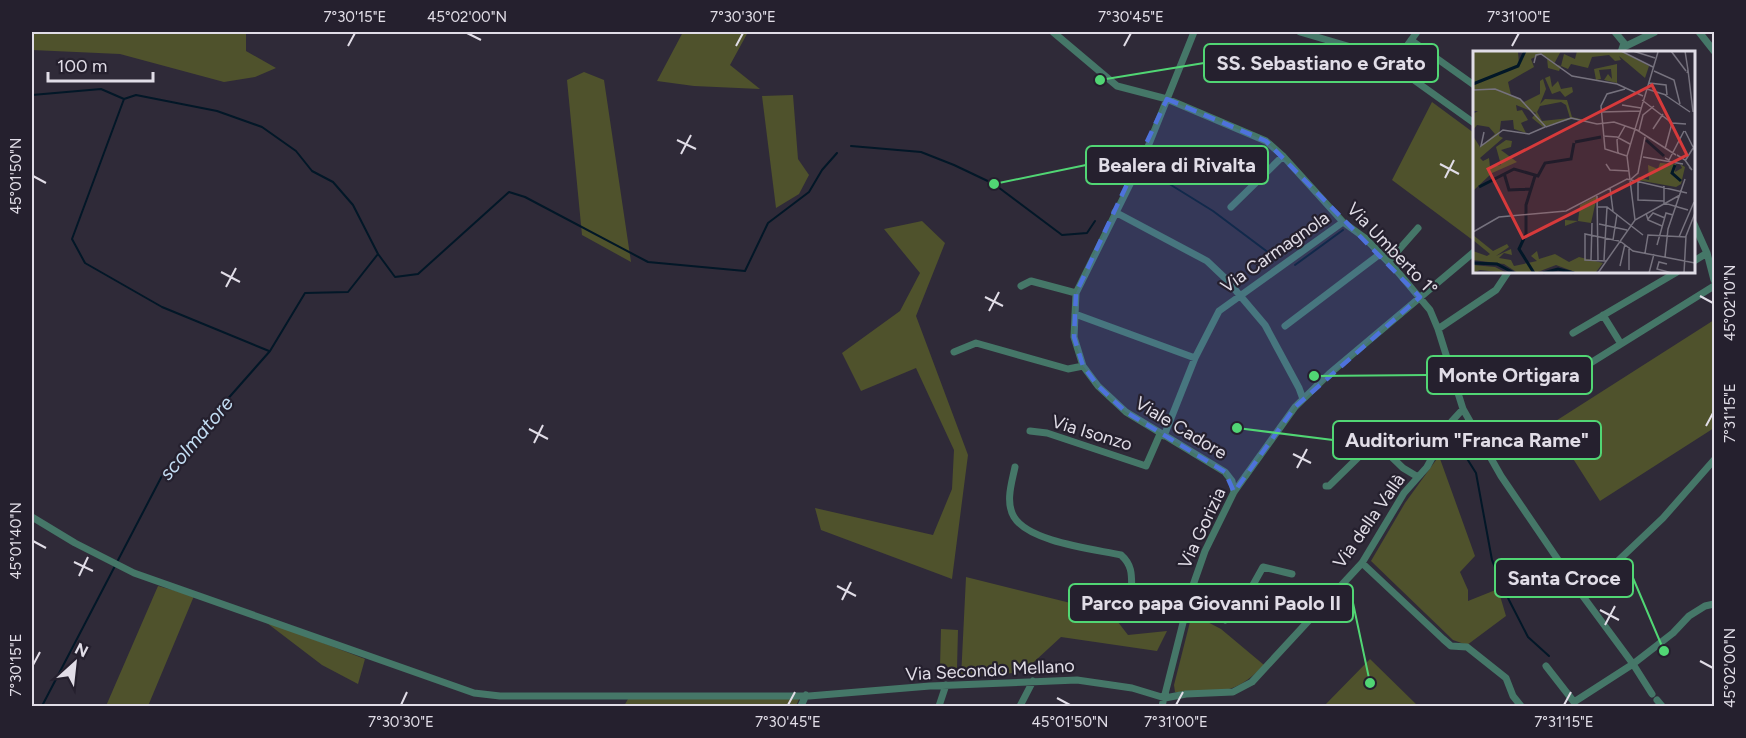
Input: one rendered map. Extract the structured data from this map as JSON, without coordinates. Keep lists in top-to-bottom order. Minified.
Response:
{"streets":{"street":["Via Umberto 1°","Via Carmagnola","Viale Cadore","Via Isonzo","Via della Vallà","Via Gorizia","Via Secondo Mellano"]},"crossings":[["Via Umberto 1°","Via Carmagnola"],["Via Umberto 1°","Viale Cadore"],["Via Umberto 1°","Via della Vallà"],["Via Umberto 1°","Via Gorizia"],["Via Carmagnola","Viale Cadore"],["Via Carmagnola","Via Isonzo"],["Viale Cadore","Via Isonzo"],["Viale Cadore","Via Gorizia"],["Via della Vallà","Via Gorizia"],["Via della Vallà","Via Secondo Mellano"],["Via Gorizia","Via Secondo Mellano"]],"water":["scolmatore"],"places":["SS. Sebastiano e Grato","Bealera di Rivalta","Monte Ortigara","Auditorium \"Franca Rame\"","Santa Croce","Parco papa Giovanni Paolo II"],"scale_bar":"100 m","north":"top right","coordinates":["7°30'15\"E","45°02'00\"N","7°30'30\"E","7°30'45\"E","7°31'00\"E","45°01'50\"N","45°02'10\"N","7°31'15\"E","45°01'40\"N"]}
